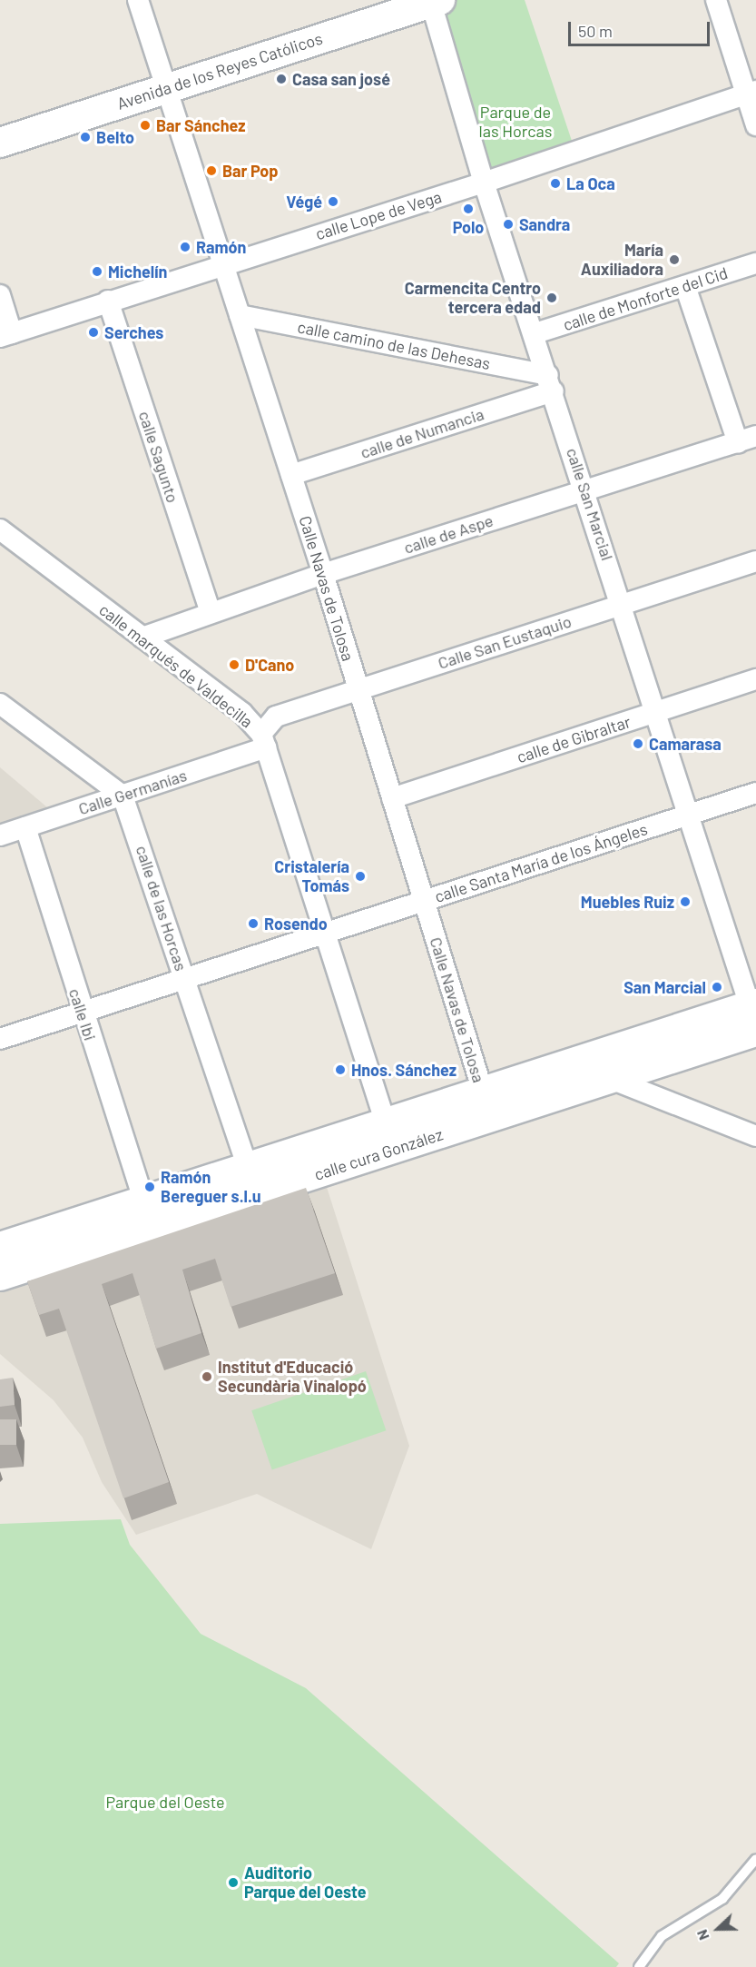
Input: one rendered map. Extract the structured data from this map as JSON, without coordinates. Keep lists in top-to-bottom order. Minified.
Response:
{"streets":{"main road":["Avenida de los Reyes Católicos","calle cura González"],"street":["calle Lope de Vega","calle de Monforte del Cid","calle camino de las Dehesas","calle de Numancia","calle Sagunto","calle San Marcial","calle de Aspe","Calle Navas de Tolosa","Calle San Eustaquio","calle marqués de Valdecilla","calle de Gibraltar","Calle Germanías","calle Santa María de los Ángeles","calle de las Horcas","calle Ibi"]},"crossings":[["Avenida de los Reyes Católicos","calle San Marcial"],["Avenida de los Reyes Católicos","Calle Navas de Tolosa"],["calle Lope de Vega","calle Sagunto"],["calle Lope de Vega","calle San Marcial"],["calle Lope de Vega","Calle Navas de Tolosa"],["calle de Monforte del Cid","calle San Marcial"],["calle camino de las Dehesas","calle de Numancia"],["calle camino de las Dehesas","calle San Marcial"],["calle camino de las Dehesas","Calle Navas de Tolosa"],["calle de Numancia","calle San Marcial"],["calle de Numancia","Calle Navas de Tolosa"],["calle Sagunto","calle de Aspe"],["calle San Marcial","calle de Aspe"],["calle San Marcial","Calle San Eustaquio"],["calle San Marcial","calle de Gibraltar"],["calle San Marcial","calle Santa María de los Ángeles"],["calle San Marcial","calle cura González"],["calle de Aspe","Calle Navas de Tolosa"],["calle de Aspe","calle marqués de Valdecilla"],["Calle Navas de Tolosa","Calle San Eustaquio"],["Calle Navas de Tolosa","calle de Gibraltar"],["Calle Navas de Tolosa","calle Santa María de los Ángeles"],["Calle Navas de Tolosa","calle cura González"],["Calle San Eustaquio","calle marqués de Valdecilla"],["Calle San Eustaquio","Calle Germanías"],["calle marqués de Valdecilla","Calle Germanías"],["calle marqués de Valdecilla","calle Santa María de los Ángeles"],["calle marqués de Valdecilla","calle cura González"],["Calle Germanías","calle de las Horcas"],["Calle Germanías","calle Ibi"],["calle Santa María de los Ángeles","calle de las Horcas"],["calle Santa María de los Ángeles","calle Ibi"],["calle de las Horcas","calle cura González"],["calle Ibi","calle cura González"]],"parks":["Parque de las Horcas","Parque del Oeste"],"places":["Casa san josé","Bar Sánchez","Belto","Bar Pop","La Oca","Végé","Polo","Sandra","Ramón","María Auxiliadora","Michelín","Carmencita Centro tercera edad","Serches","D'Cano","Camarasa","Cristalería Tomás","Muebles Ruiz","Rosendo","San Marcial","Hnos. Sánchez","Ramón Bereguer s.l.u","Institut d'Educació Secundària Vinalopó","Auditorio Parque del Oeste"],"scale_bar":"50 m","north":"left"}
